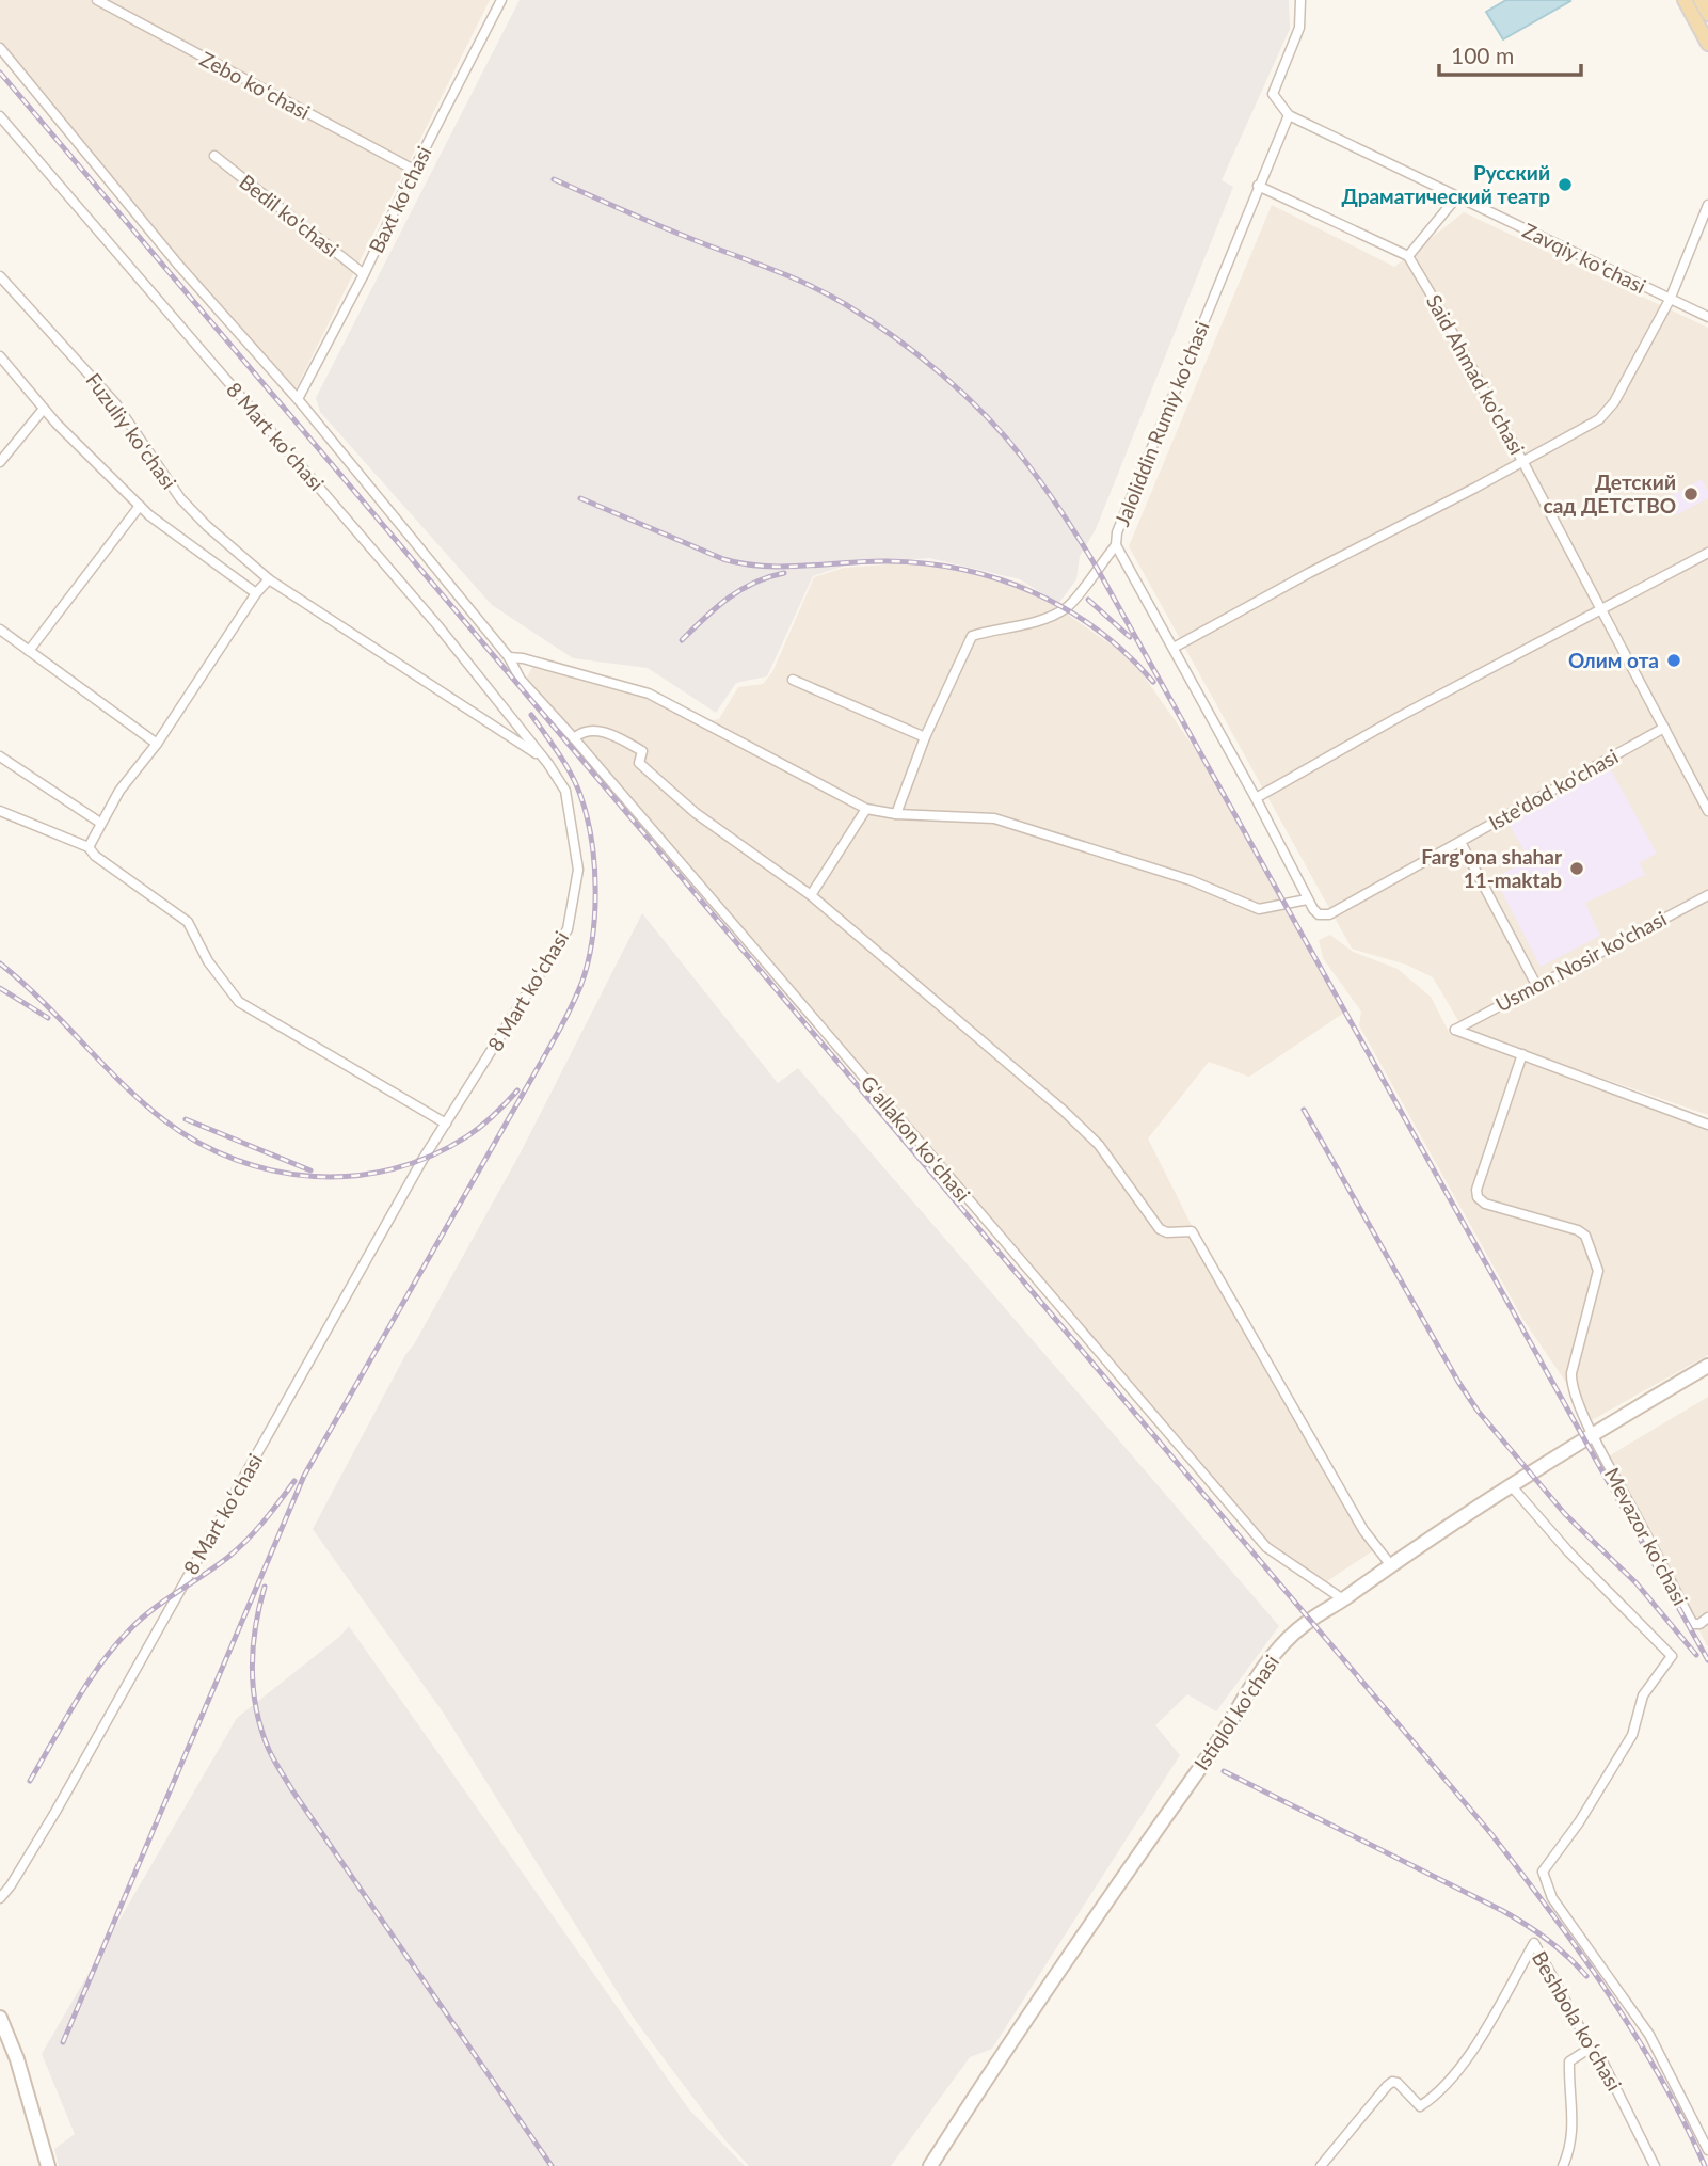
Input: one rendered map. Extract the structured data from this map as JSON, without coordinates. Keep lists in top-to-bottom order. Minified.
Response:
{"streets":{"main road":["Istiqlol ko'chasi"],"street":["Zebo koʻchasi","Baxt koʻchasi","Bedil ko'chasi","Zavqiy koʻchasi","Said Ahmad ko'chasi","Jaloliddin Rumiy koʻchasi","Fuzuliy koʻchasi","8 Mart koʻchasi","Iste'dod ko'chasi","Usmon Nosir ko'chasi","Gʻallakon koʻchasi","Mevazor koʻchasi","Beshbola koʻchasi"]},"crossings":[["Zebo koʻchasi","Baxt koʻchasi"],["Baxt koʻchasi","Bedil ko'chasi"],["Baxt koʻchasi","Gʻallakon koʻchasi"],["Zavqiy koʻchasi","Jaloliddin Rumiy koʻchasi"],["Said Ahmad ko'chasi","Iste'dod ko'chasi"],["Jaloliddin Rumiy koʻchasi","Iste'dod ko'chasi"],["Fuzuliy koʻchasi","8 Mart koʻchasi"],["Gʻallakon koʻchasi","Istiqlol ko'chasi"],["Mevazor koʻchasi","Istiqlol ko'chasi"]],"places":["Русский Драматический театр","Детский сад ДЕТСТВО","Олим ота","Farg'ona shahar 11-maktab"],"scale_bar":"100 m"}
